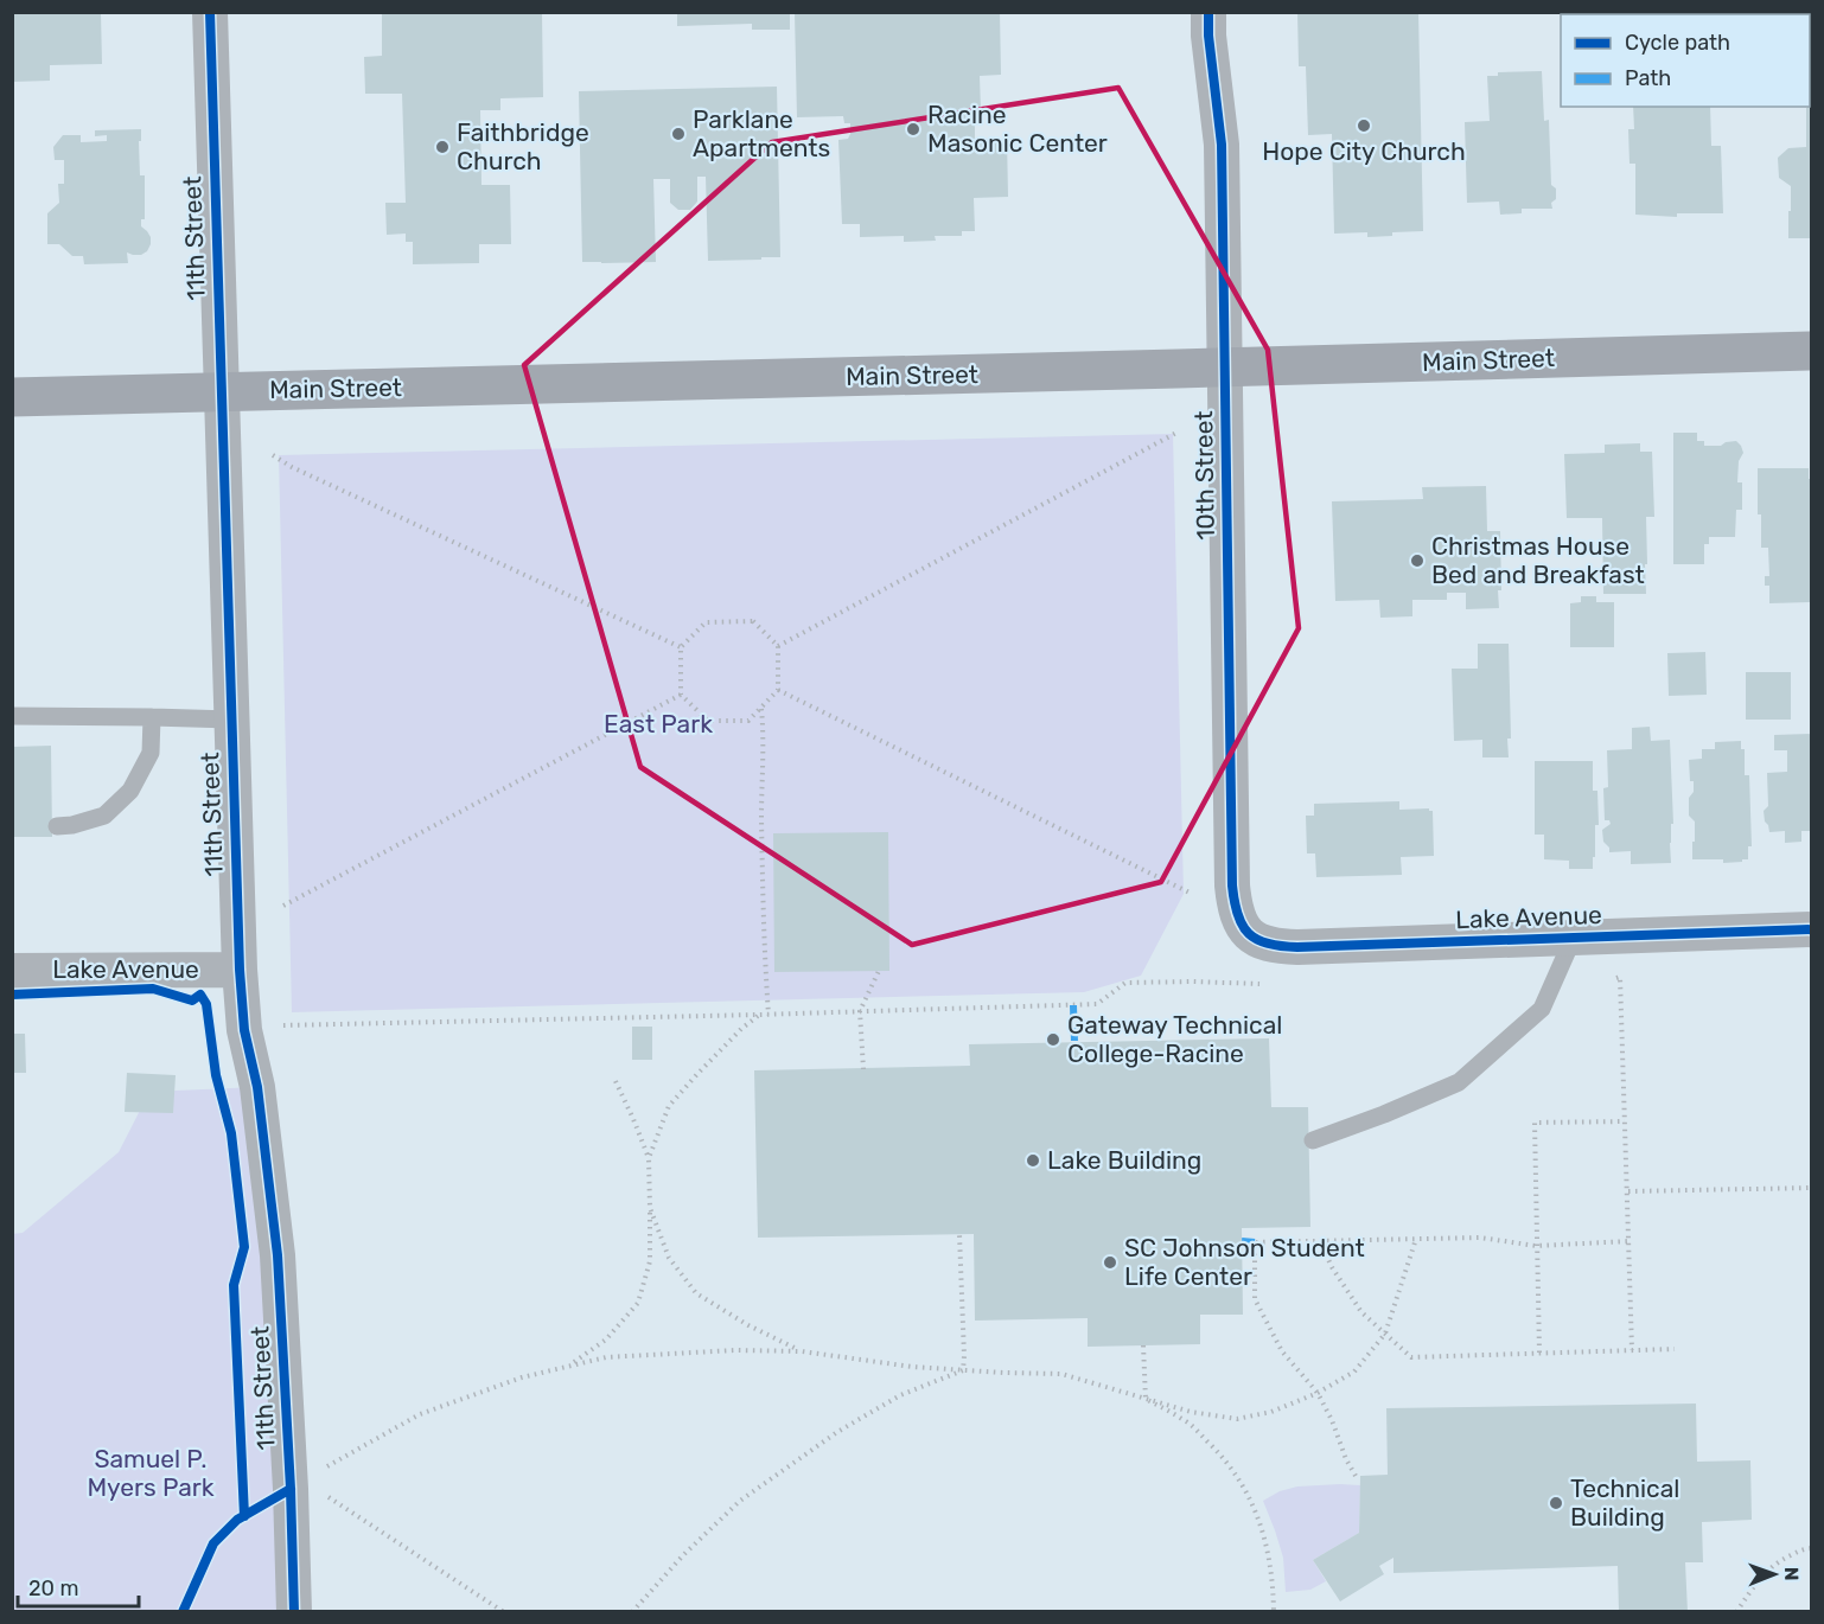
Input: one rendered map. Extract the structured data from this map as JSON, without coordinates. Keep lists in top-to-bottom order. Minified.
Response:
{"streets":{"main road":["Main Street"],"street":["11th Street","10th Street","Lake Avenue"]},"crossings":[["11th Street","Main Street"],["11th Street","Lake Avenue"],["Main Street","10th Street"],["10th Street","Lake Avenue"]],"parks":["East Park","Samuel P. Myers Park"],"places":["Hope City Church","Racine Masonic Center","Parklane Apartments","Faithbridge Church","Christmas House Bed and Breakfast","Gateway Technical College-Racine","Lake Building","SC Johnson Student Life Center","Technical Building"],"legend":["Cycle path","Path"],"scale_bar":"20 m","north":"right"}
